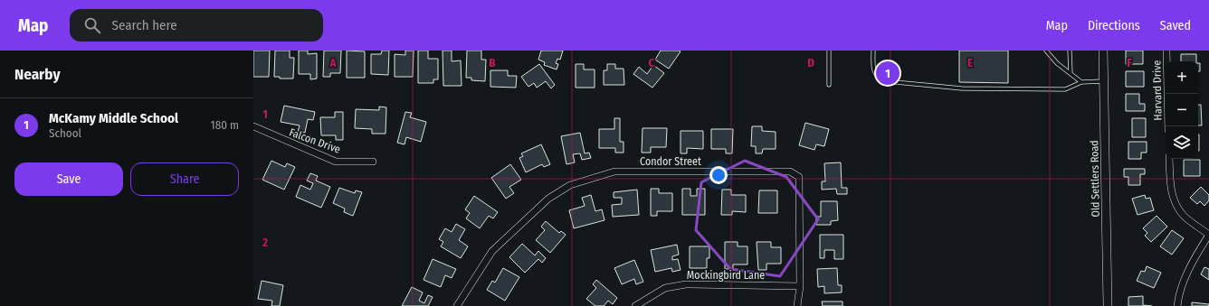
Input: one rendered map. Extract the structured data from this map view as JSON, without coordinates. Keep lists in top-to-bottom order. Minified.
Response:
{"streets":{"street":["Harvard Drive","Falcon Drive","Condor Street","Old Settlers Road","Mockingbird Lane"]},"crossings":[["Condor Street","Mockingbird Lane"]],"page":{"header":"Map","search":"Search here","nav":["Map","Directions","Saved"],"heading":"Nearby","pins":"1","map_buttons":["+","−"],"list":[{"mark":"1","name":"McKamy Middle School","note":"School","value":"180 m"}],"buttons":["Save","Share"]},"grid":{"columns":["A","B","C","D","E","F"],"rows":["1","2"]}}
